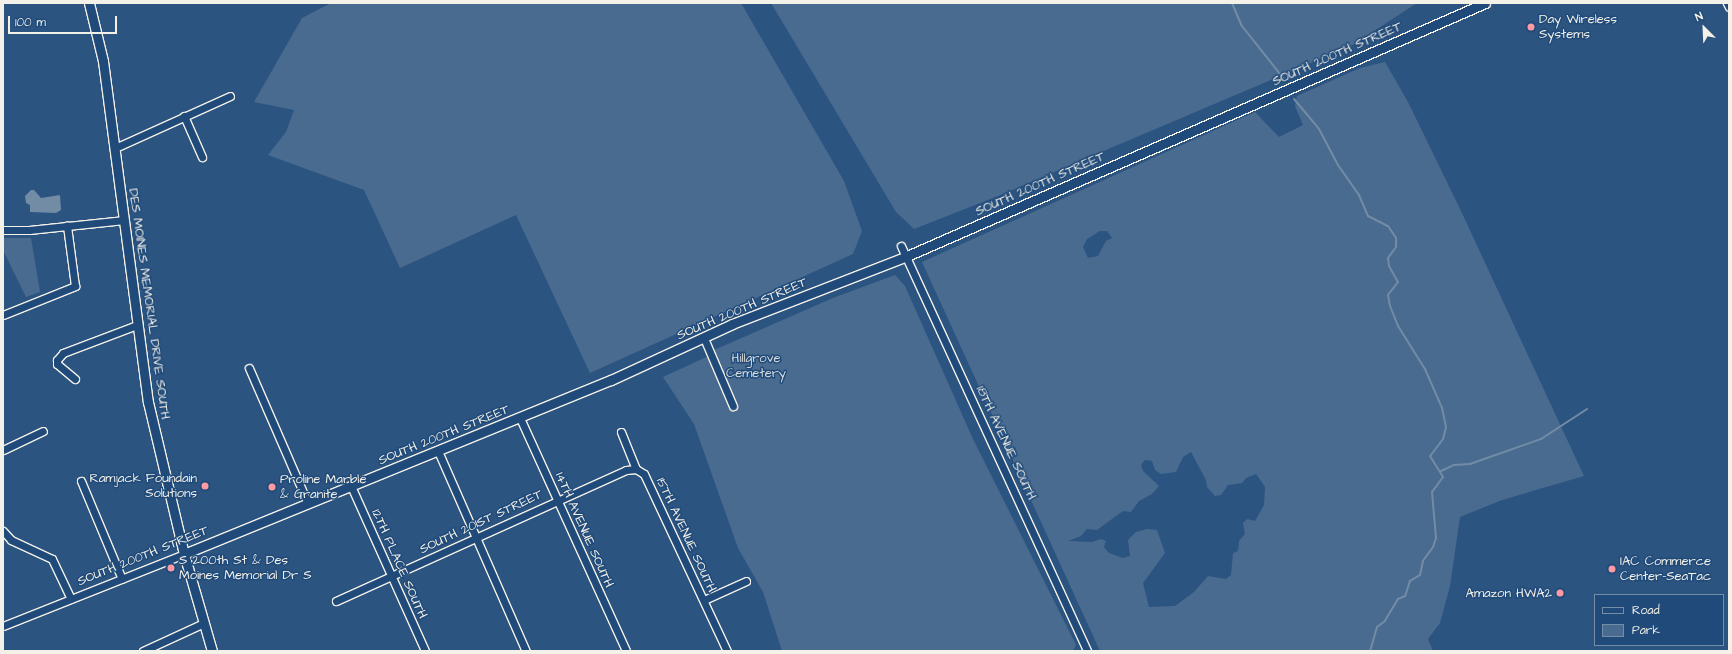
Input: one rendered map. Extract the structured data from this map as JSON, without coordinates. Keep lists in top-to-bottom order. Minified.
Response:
{"streets":{"main road":["SOUTH 200TH STREET","DES MOINES MEMORIAL DRIVE SOUTH"],"street":["18TH AVENUE SOUTH","SOUTH 201ST STREET","14TH AVENUE SOUTH","15TH AVENUE SOUTH","12TH PLACE SOUTH"]},"crossings":[["SOUTH 200TH STREET","DES MOINES MEMORIAL DRIVE SOUTH"],["SOUTH 200TH STREET","18TH AVENUE SOUTH"],["SOUTH 200TH STREET","14TH AVENUE SOUTH"],["SOUTH 200TH STREET","12TH PLACE SOUTH"],["SOUTH 201ST STREET","14TH AVENUE SOUTH"],["SOUTH 201ST STREET","15TH AVENUE SOUTH"],["SOUTH 201ST STREET","12TH PLACE SOUTH"]],"parks":["Hillgrove Cemetery"],"places":["Day Wireless Systems","Ramjack Foundain Solutions","Proline Marble & Granite","S 200th St & Des Moines Memorial Dr S","IAC Commerce Center–SeaTac","Amazon HWA2"],"legend":["Road","Park"],"scale_bar":"100 m","north":"top left"}
